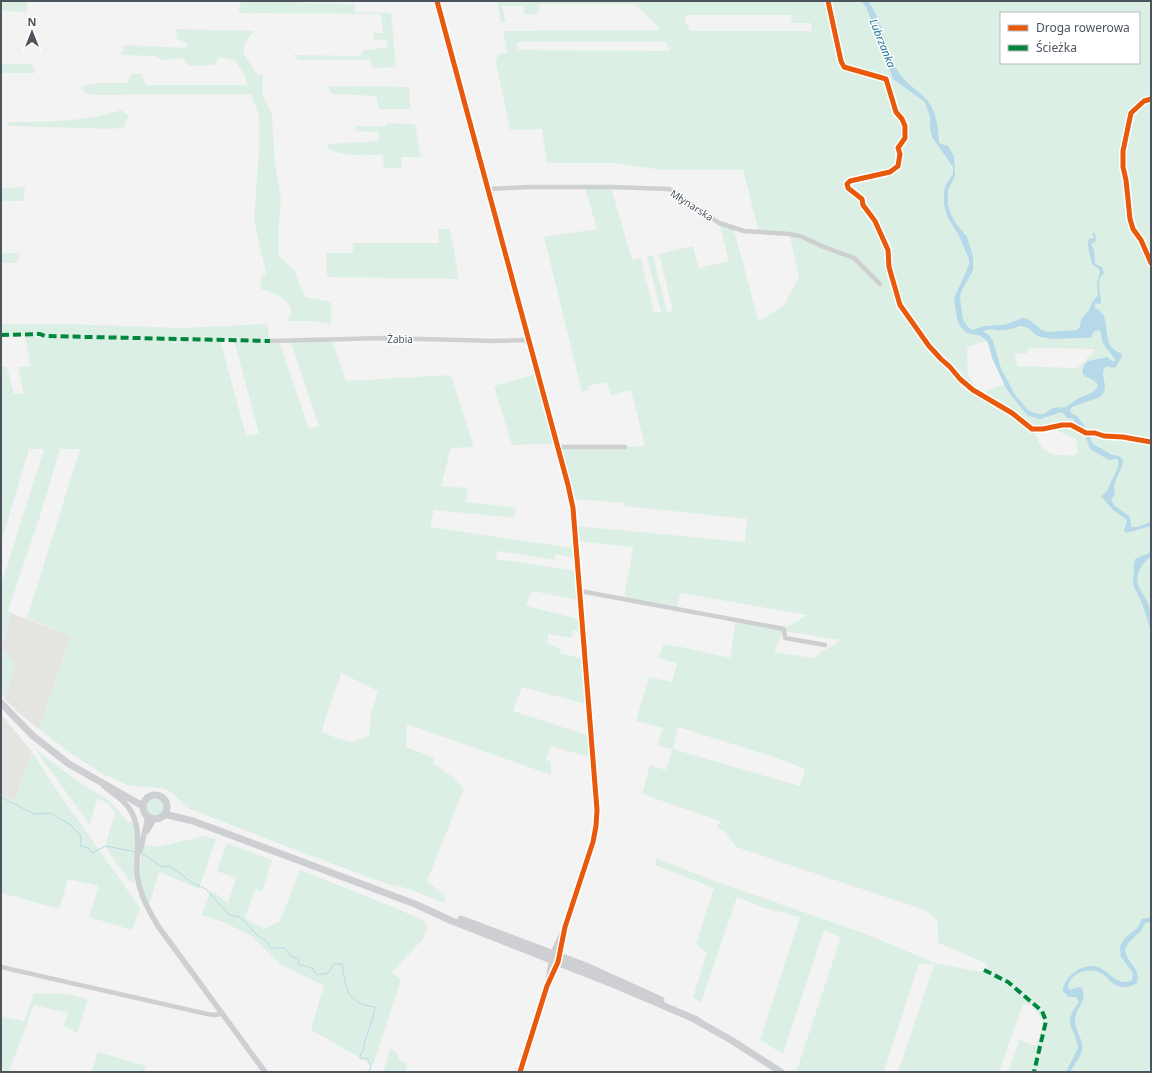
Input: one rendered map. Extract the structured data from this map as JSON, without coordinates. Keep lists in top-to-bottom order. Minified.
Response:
{"streets":{"street":["Młynarska","Żabia"]},"water":["Lubrzanka"],"legend":["Droga rowerowa","Ścieżka"],"north":"top"}
